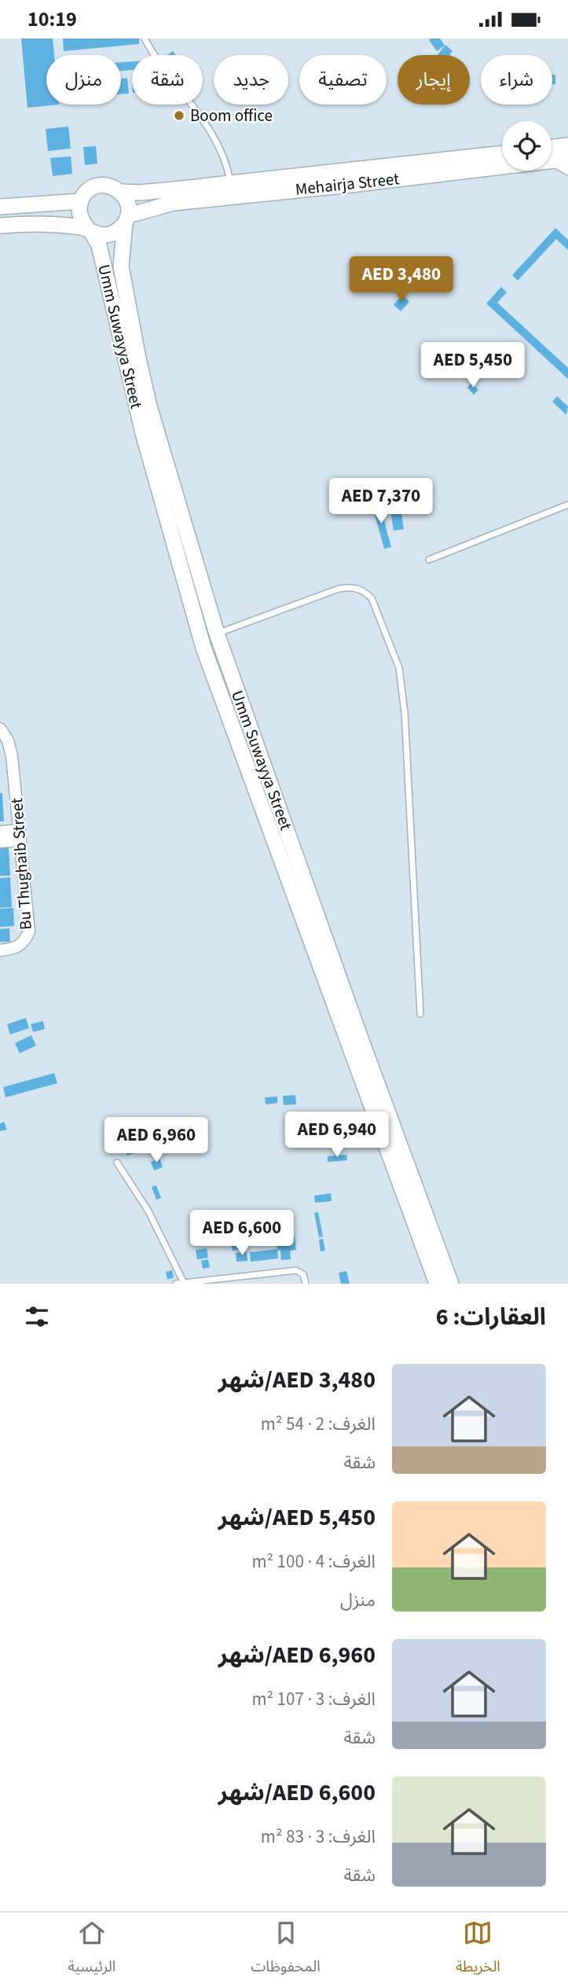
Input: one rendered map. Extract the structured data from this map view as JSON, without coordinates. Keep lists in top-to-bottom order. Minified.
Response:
{"streets":{"street":["Mehairja Street","Umm Suwayya Street","Bu Thughaib Street"]},"crossings":[["Mehairja Street","Umm Suwayya Street"]],"places":["Boom office"],"page":{"status":"10:19","chip":["شراء","إيجار","تصفية","جديد","شقة","منزل"],"price":["AED 3,480","AED 5,450","AED 7,370","AED 6,940","AED 6,960","AED 6,600"],"heading":"العقارات: 6","list":[{"name":"AED 3,480/شهر","note":"الغرف: 2 · 54 m² · شقة"},{"name":"AED 5,450/شهر","note":"الغرف: 4 · 100 m² · منزل"},{"name":"AED 6,960/شهر","note":"الغرف: 3 · 107 m² · شقة"},{"name":"AED 6,600/شهر","note":"الغرف: 3 · 83 m² · شقة"}],"tabs":["الخريطة","المحفوظات","الرئيسية"]}}
